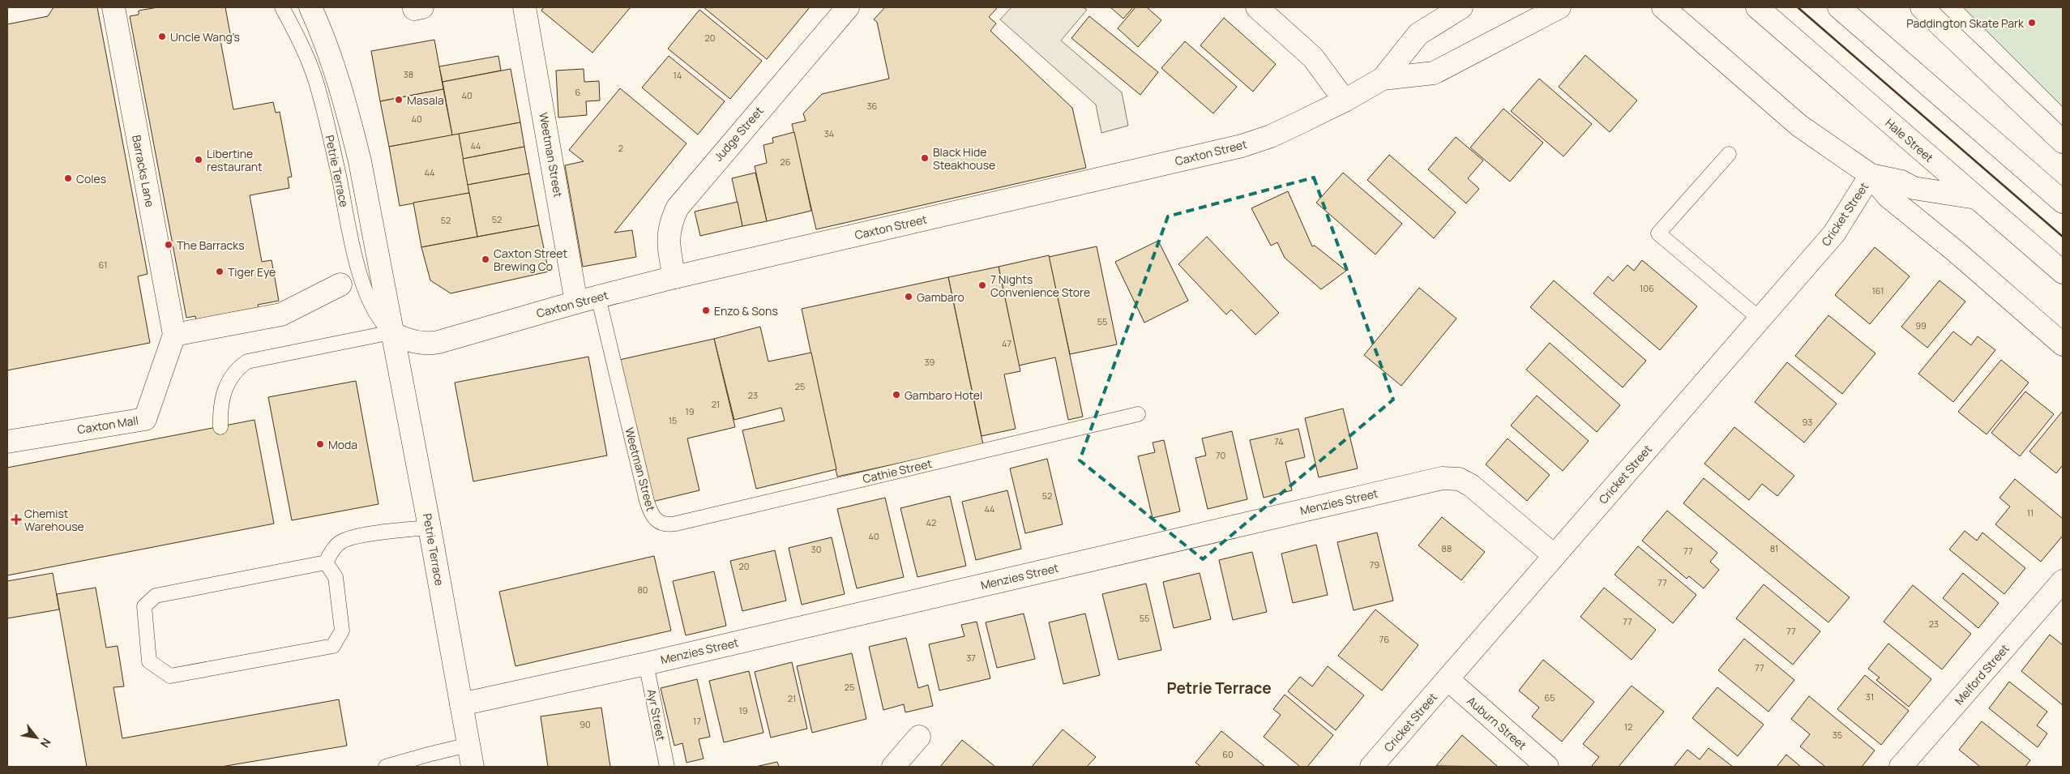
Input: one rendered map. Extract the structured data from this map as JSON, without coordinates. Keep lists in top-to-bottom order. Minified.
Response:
{"streets":{"main road":["Judge Street","Hale Street","Caxton Street","Weetman Street","Barracks Lane","Petrie Terrace","Cricket Street","Caxton Mall","Menzies Street","Melford Street","Auburn Street"],"lane":["Cathie Street","Ayr Street"]},"crossings":[["Judge Street","Caxton Street"],["Caxton Street","Weetman Street"],["Caxton Street","Petrie Terrace"],["Weetman Street","Cathie Street"],["Barracks Lane","Caxton Mall"],["Petrie Terrace","Menzies Street"],["Cricket Street","Menzies Street"],["Cricket Street","Auburn Street"],["Menzies Street","Ayr Street"]],"districts":["Petrie Terrace"],"places":{"other":["Paddington Skate Park","Uncle Wang's","Masala","Black Hide Steakhouse","Libertine restaurant","Coles","The Barracks","Caxton Street Brewing Co","Tiger Eye","7 Nights Convenience Store","Gambaro","Enzo & Sons","Gambaro Hotel","Moda"],"health":["Chemist Warehouse"]},"house_numbers":["20","38","14","6","40","36","40","34","44","2","26","44","52","52","61","106","161","55","99","47","39","25","23","21","19","15","93","74","70","52","44","11","42","40","88","81","30","77","79","20","77","80","55","77","23","77","76","37","77","25","31","65","21","19","17","90","12","35","60"],"north":"bottom right"}
